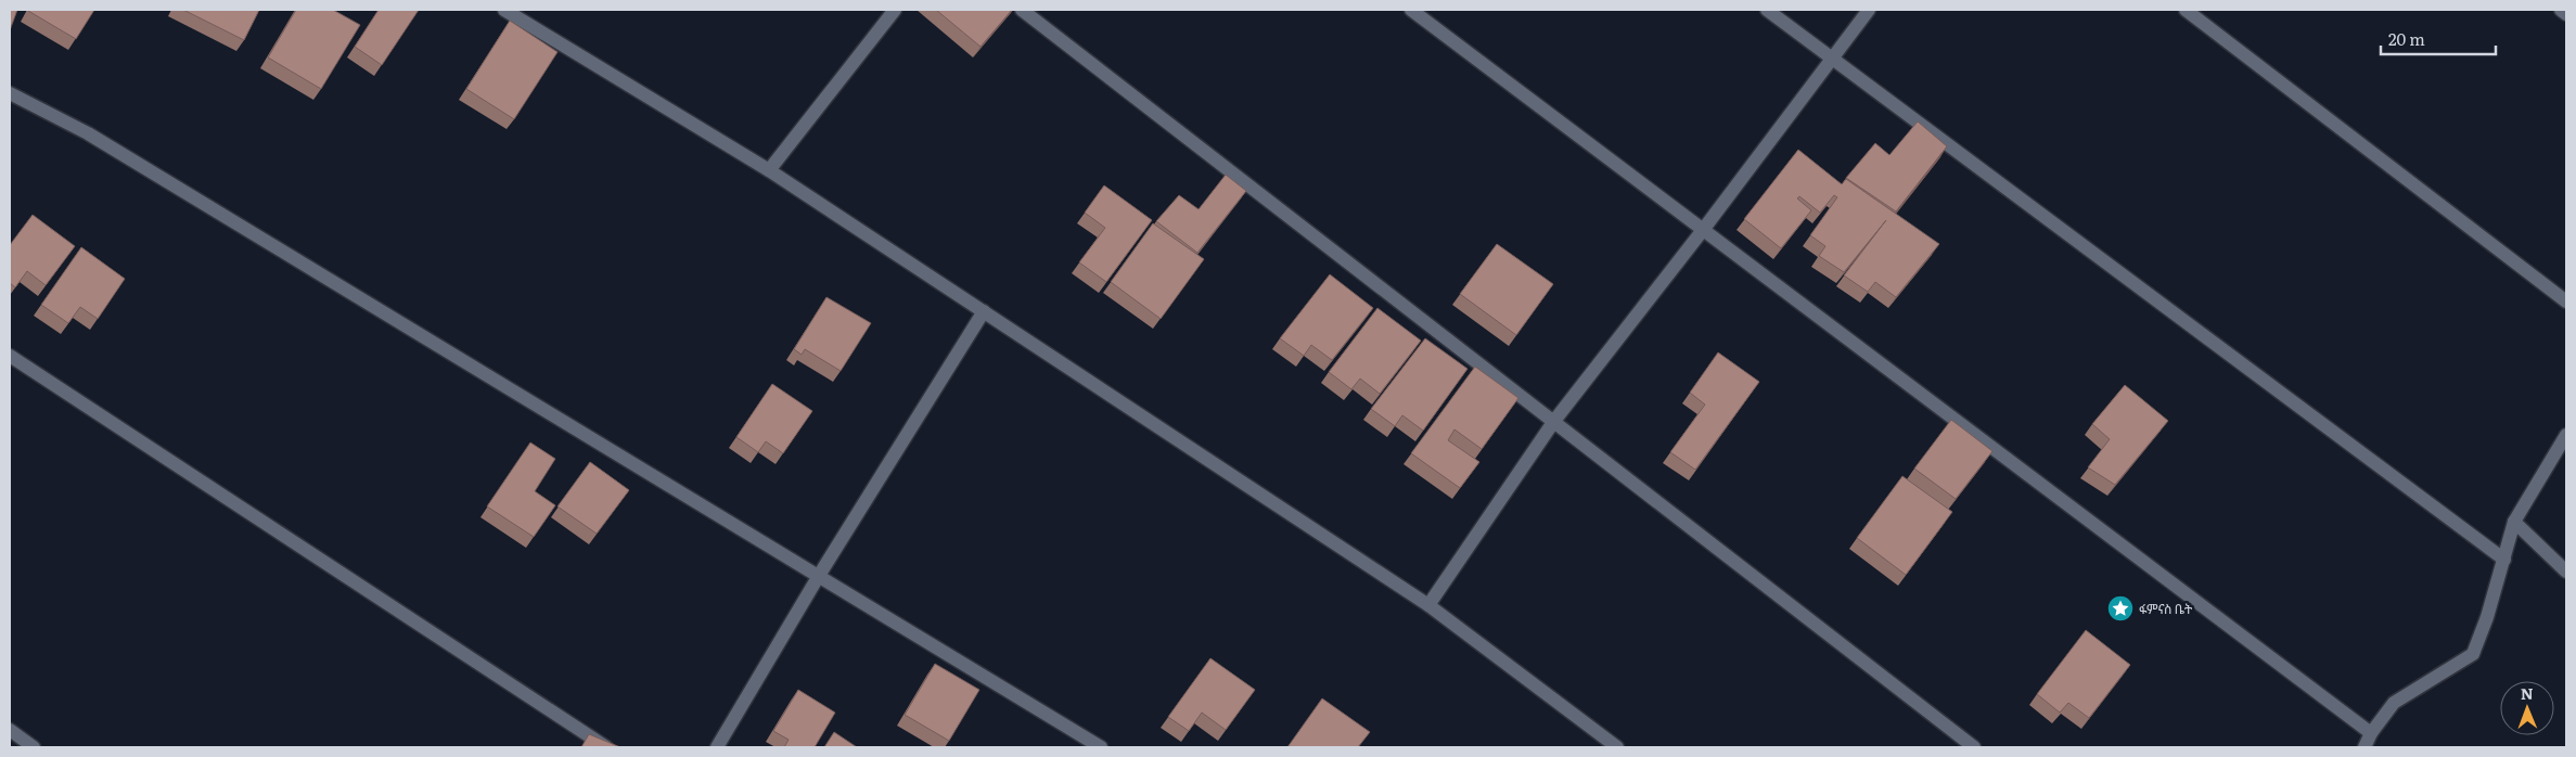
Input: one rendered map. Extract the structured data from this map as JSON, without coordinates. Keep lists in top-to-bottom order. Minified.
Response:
{"places":{"place":["ፋምናስ ቤት"]},"scale_bar":"20 m","north":"top"}
